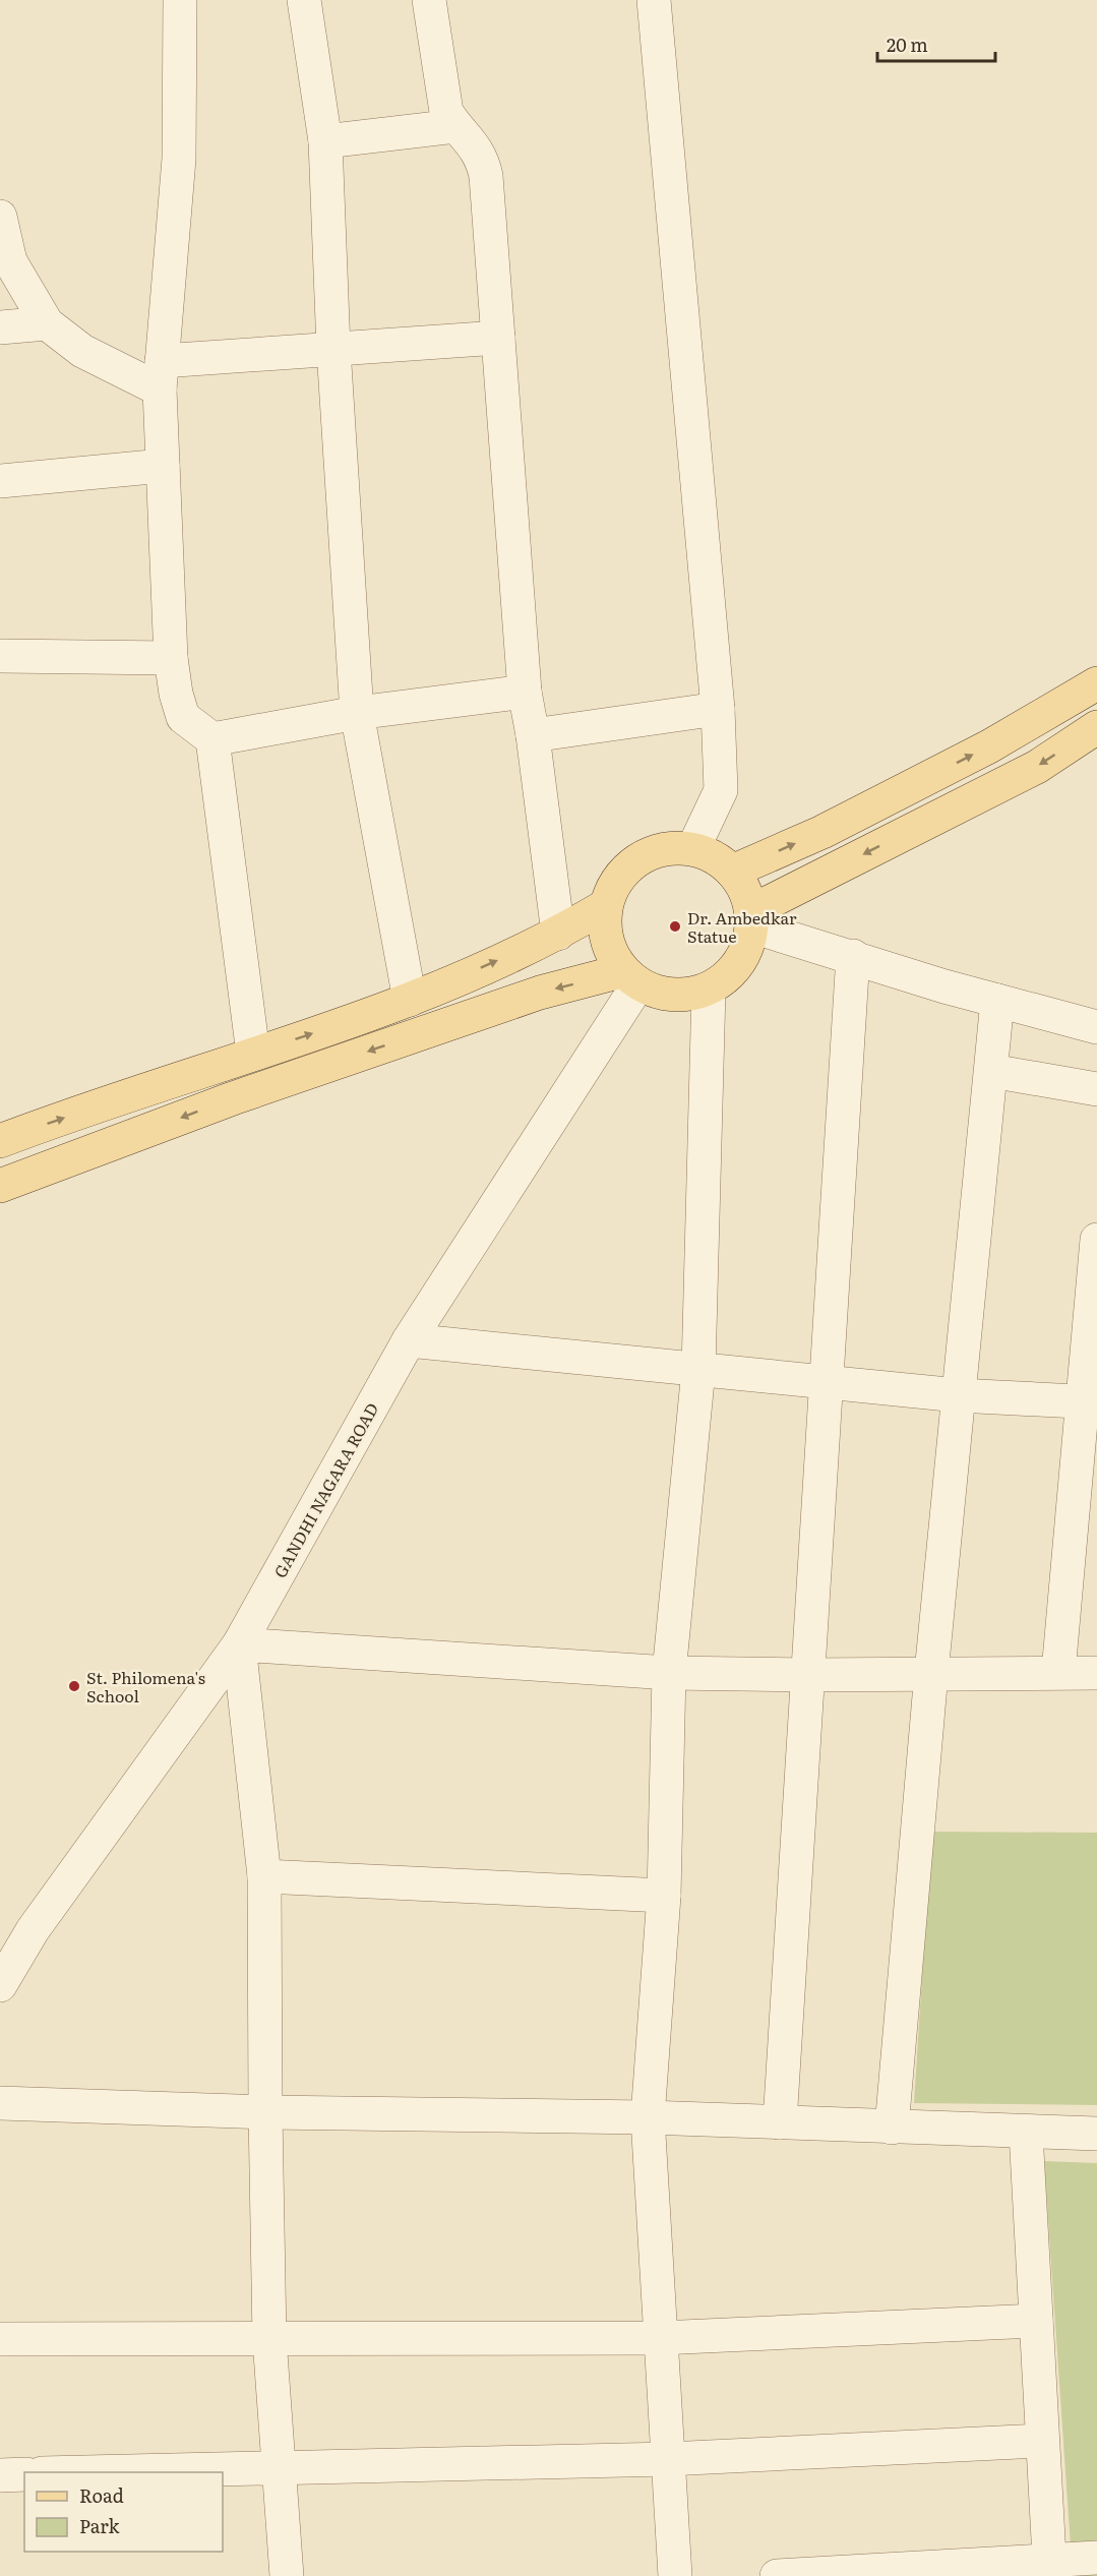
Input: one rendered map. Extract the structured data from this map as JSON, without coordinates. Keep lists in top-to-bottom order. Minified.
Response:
{"streets":{"street":["GANDHI NAGARA ROAD"]},"places":["Dr. Ambedkar Statue","St. Philomena's School"],"legend":["Road","Park"],"scale_bar":"20 m"}
